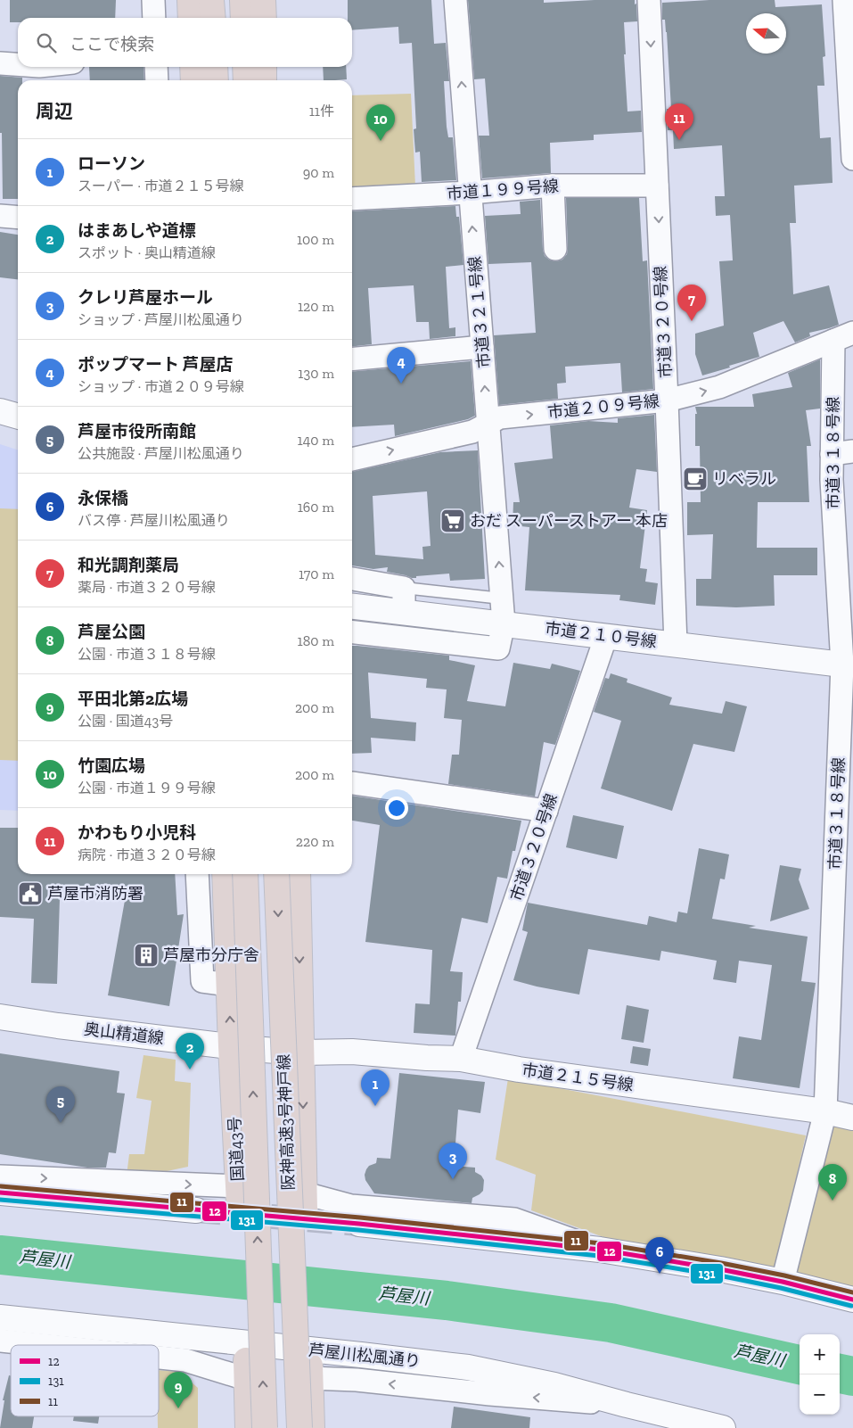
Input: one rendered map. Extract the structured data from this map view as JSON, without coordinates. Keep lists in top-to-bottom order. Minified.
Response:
{"streets":{"highway":["阪神高速3号神戸線","国道43号"],"street":["市道１９９号線","市道３２１号線","市道３２０号線","市道２０９号線","市道３１８号線","市道２１０号線","奥山精道線","市道２１５号線","芦屋川松風通り"]},"crossings":[["市道１９９号線","市道３２１号線"],["市道１９９号線","市道３２０号線"],["市道３２１号線","市道２０９号線"],["市道３２１号線","市道２１０号線"],["市道３２０号線","市道２０９号線"],["市道３２０号線","市道２１０号線"],["市道３２０号線","市道２１５号線"],["市道２０９号線","市道３１８号線"],["市道３１８号線","市道２１０号線"],["市道３１８号線","市道２１５号線"],["奥山精道線","市道２１５号線"],["奥山精道線","国道43号"]],"one_way":["市道３２１号線"],"water":["芦屋川"],"places":{"cafe":["リベラル"],"supermarket":["おだ スーパーストアー 本店"],"public building":["芦屋市消防署"],"building":["芦屋市分庁舎"]},"lines":["transit line 11","transit line 12","transit line 131"],"legend":["12","131","11"],"north":"left","page":{"search":"ここで検索","heading":["周辺","11件"],"pins":["11","10","7","4","2","1","5","3","8","6","9"],"list":[{"mark":"1","name":"ローソン","note":"スーパー · 市道２１５号線","value":"90 m"},{"mark":"2","name":"はまあしや道標","note":"スポット · 奥山精道線","value":"100 m"},{"mark":"3","name":"クレリ芦屋ホール","note":"ショップ · 芦屋川松風通り","value":"120 m"},{"mark":"4","name":"ポップマート 芦屋店","note":"ショップ · 市道２０９号線","value":"130 m"},{"mark":"5","name":"芦屋市役所南館","note":"公共施設 · 芦屋川松風通り","value":"140 m"},{"mark":"6","name":"永保橋","note":"バス停 · 芦屋川松風通り","value":"160 m"},{"mark":"7","name":"和光調剤薬局","note":"薬局 · 市道３２０号線","value":"170 m"},{"mark":"8","name":"芦屋公園","note":"公園 · 市道３１８号線","value":"180 m"},{"mark":"9","name":"平田北第2広場","note":"公園 · 国道43号","value":"200 m"},{"mark":"10","name":"竹園広場","note":"公園 · 市道１９９号線","value":"200 m"},{"mark":"11","name":"かわもり小児科","note":"病院 · 市道３２０号線","value":"220 m"}],"map_buttons":["+","−"]}}
